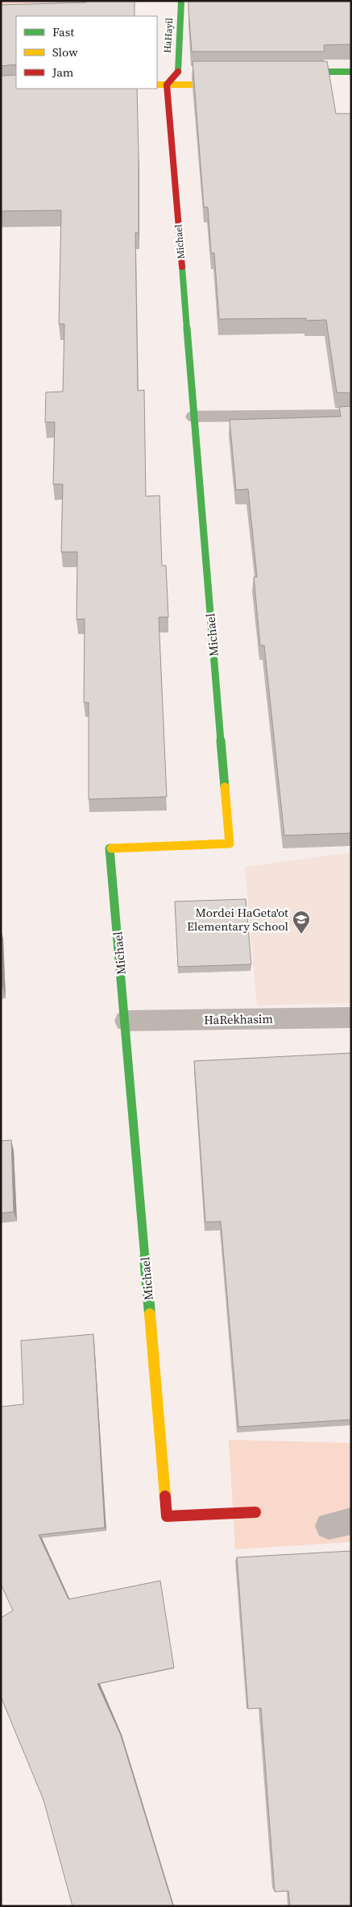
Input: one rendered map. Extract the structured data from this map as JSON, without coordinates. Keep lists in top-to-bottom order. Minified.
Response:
{"streets":{"street":["HaHayil","Michael","HaRekhasim"]},"crossings":[["Michael","HaRekhasim"]],"places":{"school or university":["Mordei HaGeta'ot Elementary School"]},"legend":["Fast","Slow","Jam"]}
